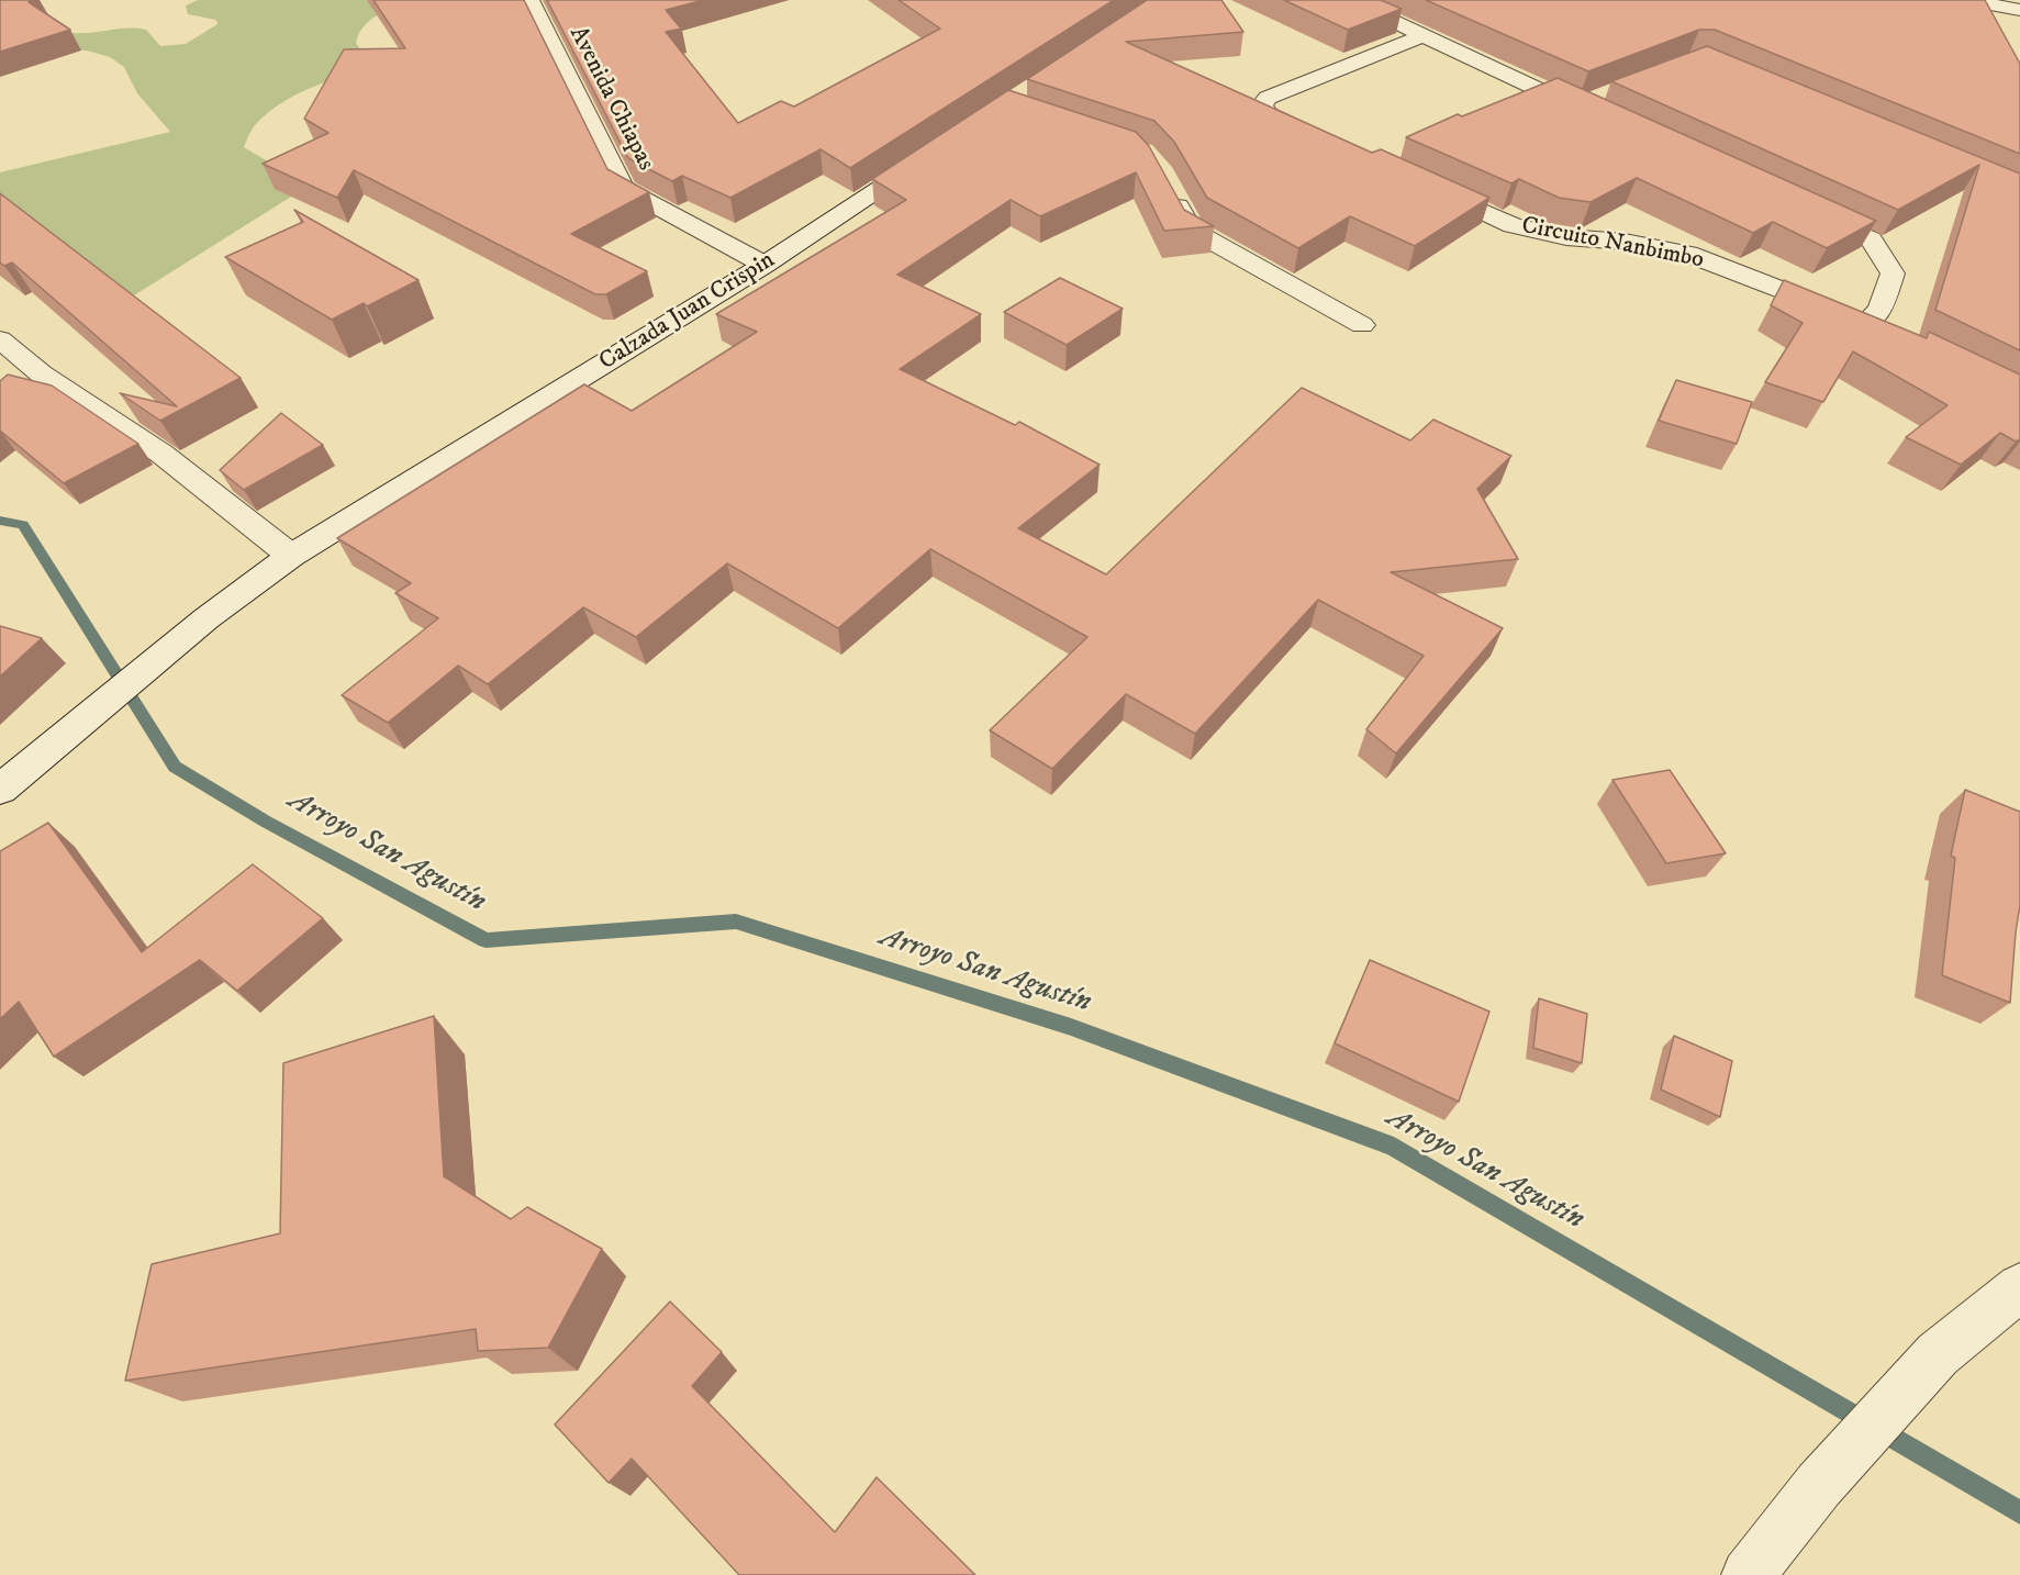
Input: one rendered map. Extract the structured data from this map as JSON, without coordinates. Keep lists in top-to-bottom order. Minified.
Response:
{"streets":{"street":["Avenida Chiapas","Circuito Nanbimbo","Calzada Juan Crispin"]},"crossings":[["Avenida Chiapas","Calzada Juan Crispin"]],"water":["Arroyo San Agustín"]}
